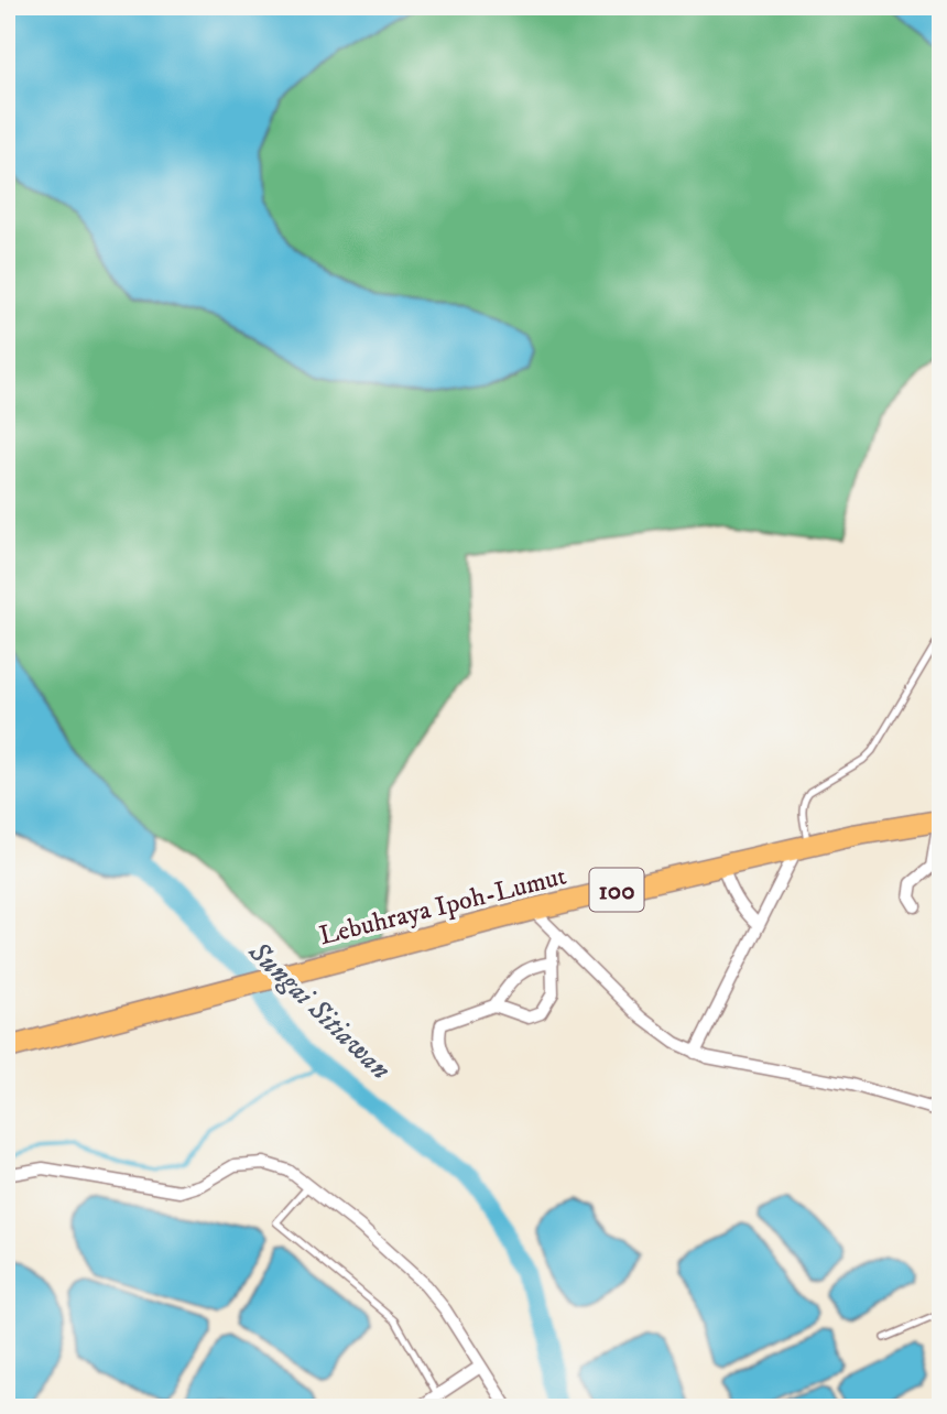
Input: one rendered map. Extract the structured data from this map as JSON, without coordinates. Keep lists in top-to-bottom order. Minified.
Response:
{"streets":{"highway":["100","Lebuhraya Ipoh-Lumut"]},"water":["Sungai Sitiawan"]}
